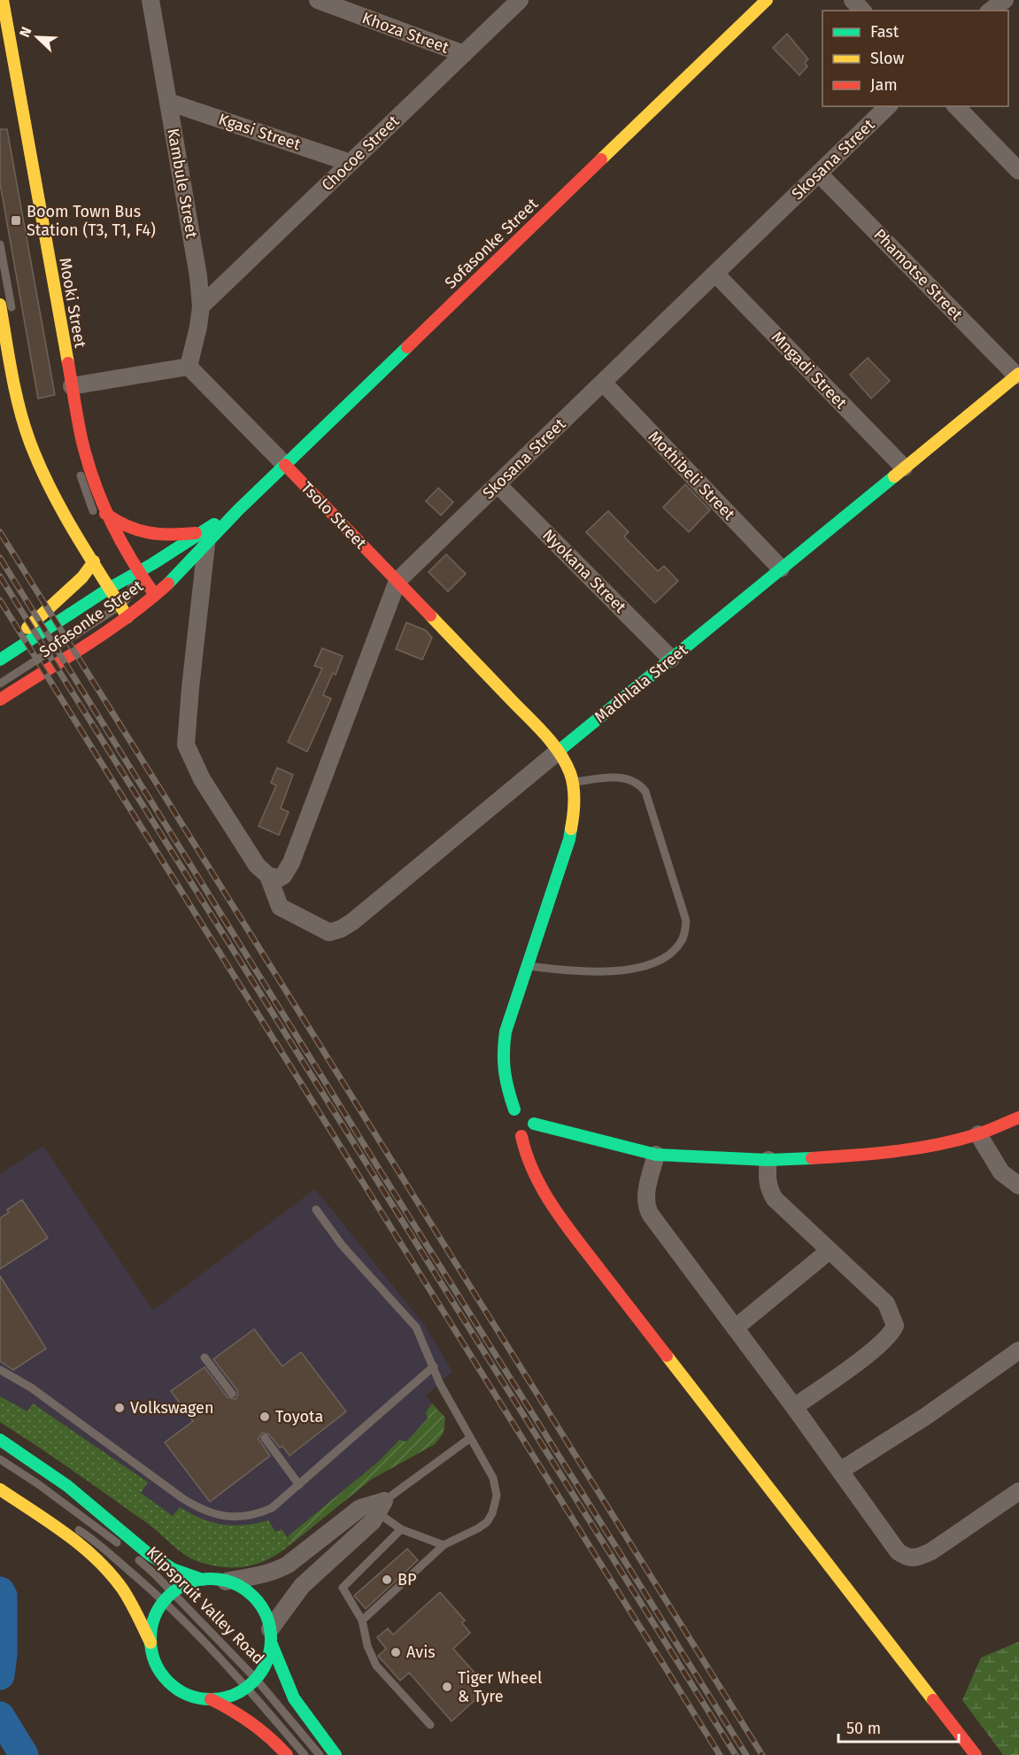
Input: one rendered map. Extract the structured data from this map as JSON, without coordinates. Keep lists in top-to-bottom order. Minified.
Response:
{"streets":{"main road":["Sofasonke Street","Mooki Street","Tsolo Street","Madhlala Street","Klipspruit Valley Road"],"street":["Khoza Street","Kgasi Street","Chocoe Street","Skosana Street","Kambule Street","Phamotse Street","Mngadi Street","Mothibeli Street","Nyokana Street"]},"crossings":[["Khoza Street","Chocoe Street"],["Kgasi Street","Chocoe Street"],["Kgasi Street","Kambule Street"],["Chocoe Street","Kambule Street"],["Skosana Street","Phamotse Street"],["Skosana Street","Mngadi Street"],["Skosana Street","Mothibeli Street"],["Skosana Street","Tsolo Street"],["Skosana Street","Nyokana Street"],["Skosana Street","Madhlala Street"],["Kambule Street","Tsolo Street"],["Sofasonke Street","Mooki Street"],["Sofasonke Street","Tsolo Street"],["Phamotse Street","Madhlala Street"],["Mngadi Street","Madhlala Street"],["Mothibeli Street","Madhlala Street"],["Tsolo Street","Madhlala Street"],["Nyokana Street","Madhlala Street"]],"places":{"transit":["Boom Town Bus Station (T3, T1, F4)"],"other":["Volkswagen","Toyota","BP","Avis","Tiger Wheel & Tyre"]},"legend":["Fast","Slow","Jam"],"scale_bar":"50 m","north":"top left"}
